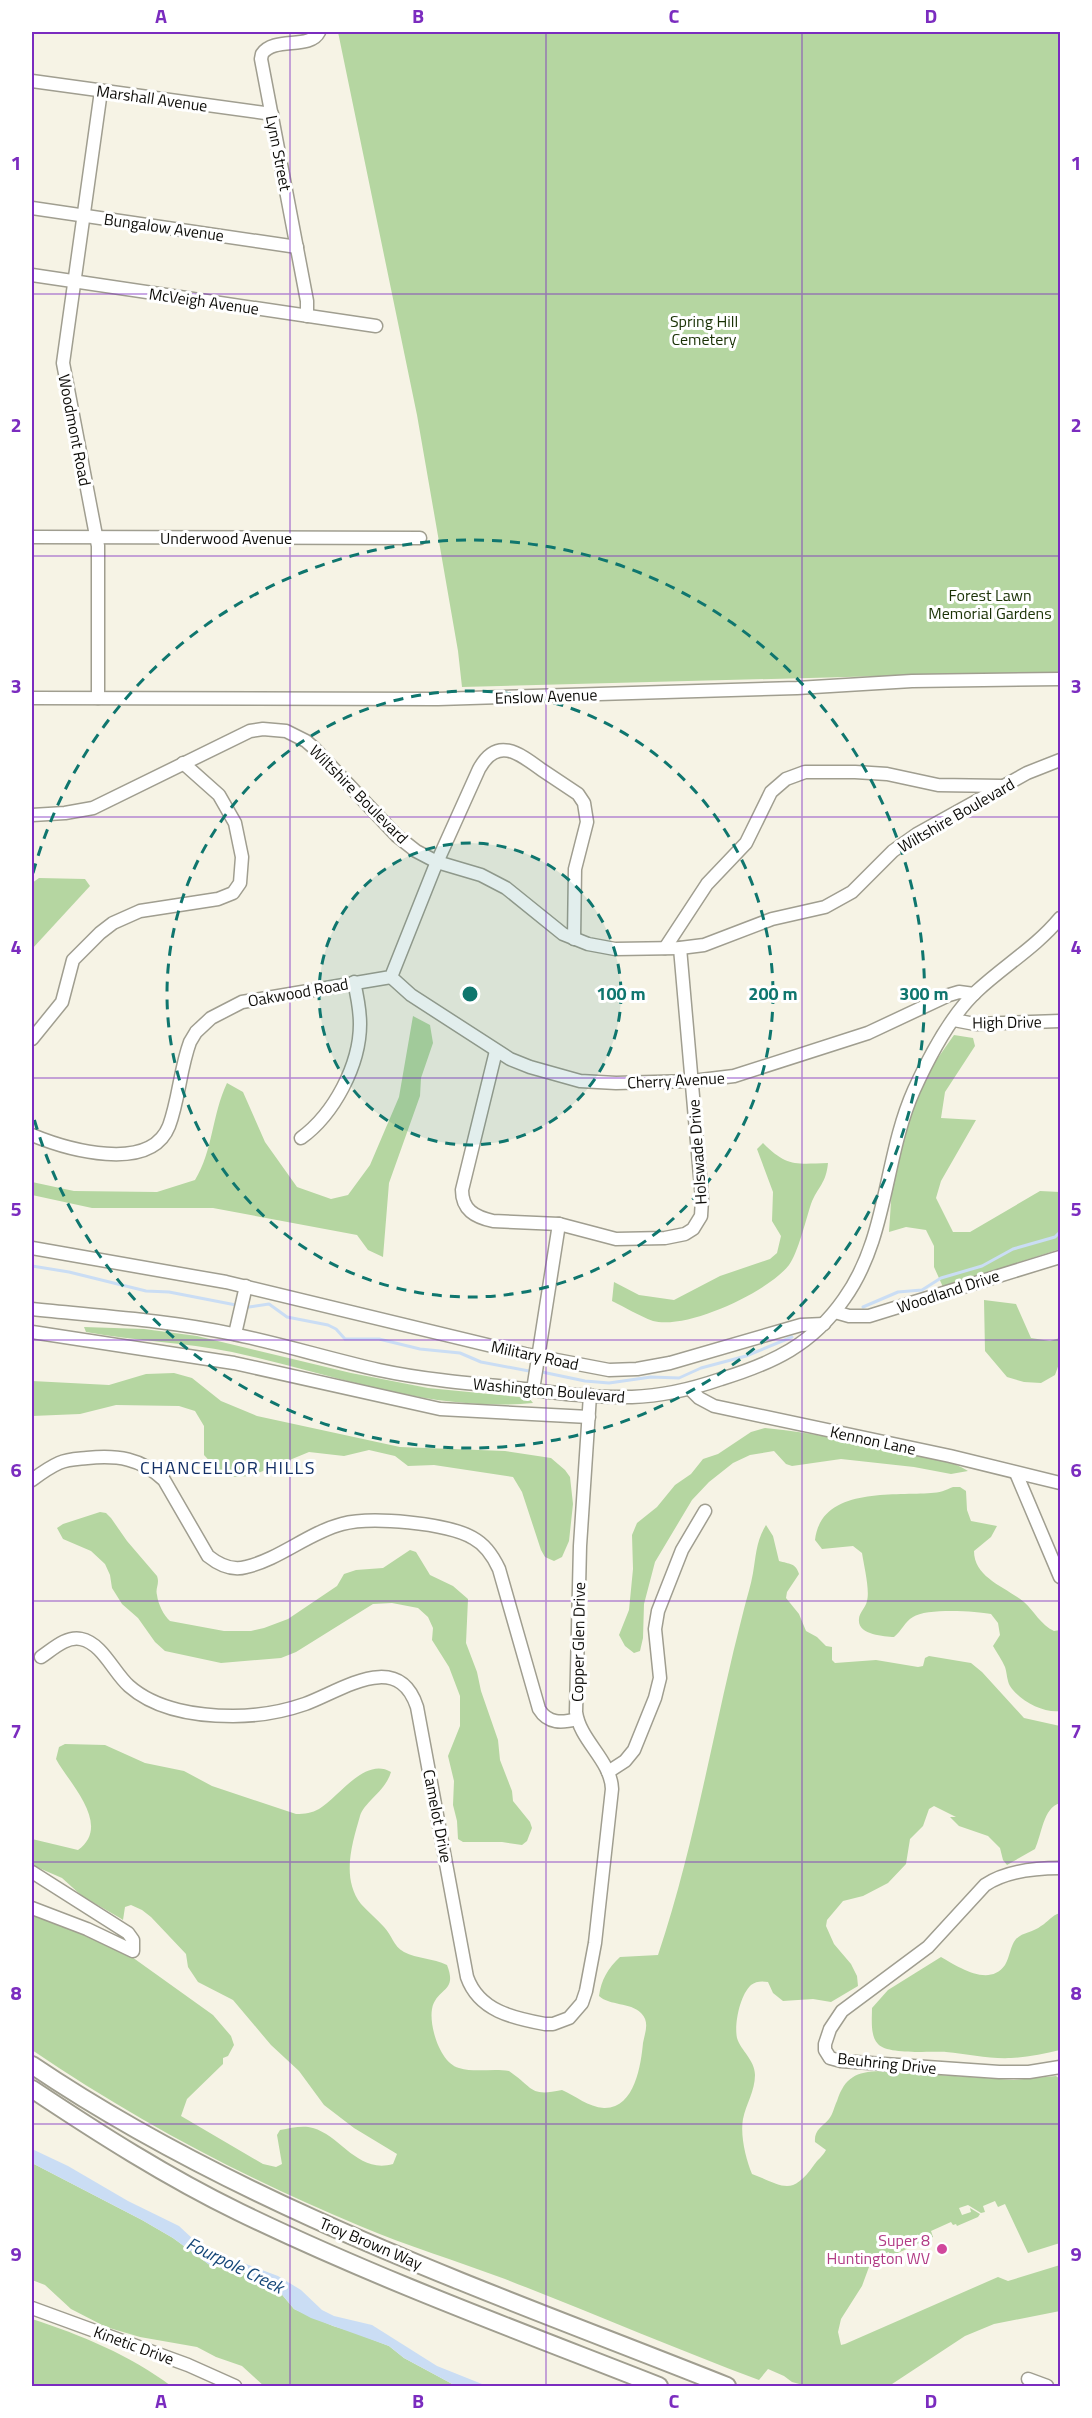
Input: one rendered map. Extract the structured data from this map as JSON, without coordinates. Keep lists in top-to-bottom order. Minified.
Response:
{"streets":{"main road":["Troy Brown Way"],"street":["Marshall Avenue","Lynn Street","Bungalow Avenue","McVeigh Avenue","Woodmont Road","Underwood Avenue","Enslow Avenue","Wiltshire Boulevard","Oakwood Road","High Drive","Cherry Avenue","Holswade Drive","Woodland Drive","Military Road","Washington Boulevard","Kennon Lane","Copper Glen Drive","Camelot Drive","Beuhring Drive","Kinetic Drive"]},"crossings":[["Marshall Avenue","Lynn Street"],["Marshall Avenue","Woodmont Road"],["Lynn Street","Bungalow Avenue"],["Lynn Street","McVeigh Avenue"],["Bungalow Avenue","Woodmont Road"],["McVeigh Avenue","Woodmont Road"],["Woodmont Road","Underwood Avenue"],["Woodmont Road","Enslow Avenue"],["Wiltshire Boulevard","Holswade Drive"],["Oakwood Road","Cherry Avenue"],["High Drive","Washington Boulevard"],["Cherry Avenue","Holswade Drive"],["Cherry Avenue","Washington Boulevard"],["Woodland Drive","Washington Boulevard"],["Military Road","Washington Boulevard"],["Washington Boulevard","Kennon Lane"],["Washington Boulevard","Copper Glen Drive"],["Copper Glen Drive","Camelot Drive"]],"districts":["CHANCELLOR HILLS"],"water":["Fourpole Creek"],"parks":["Spring Hill Cemetery","Forest Lawn Memorial Gardens"],"places":["Super 8 Huntington WV"],"grid":{"columns":["A","B","C","D"],"rows":["1","2","3","4","5","6","7","8","9"]},"rings":["100 m","200 m","300 m"]}
